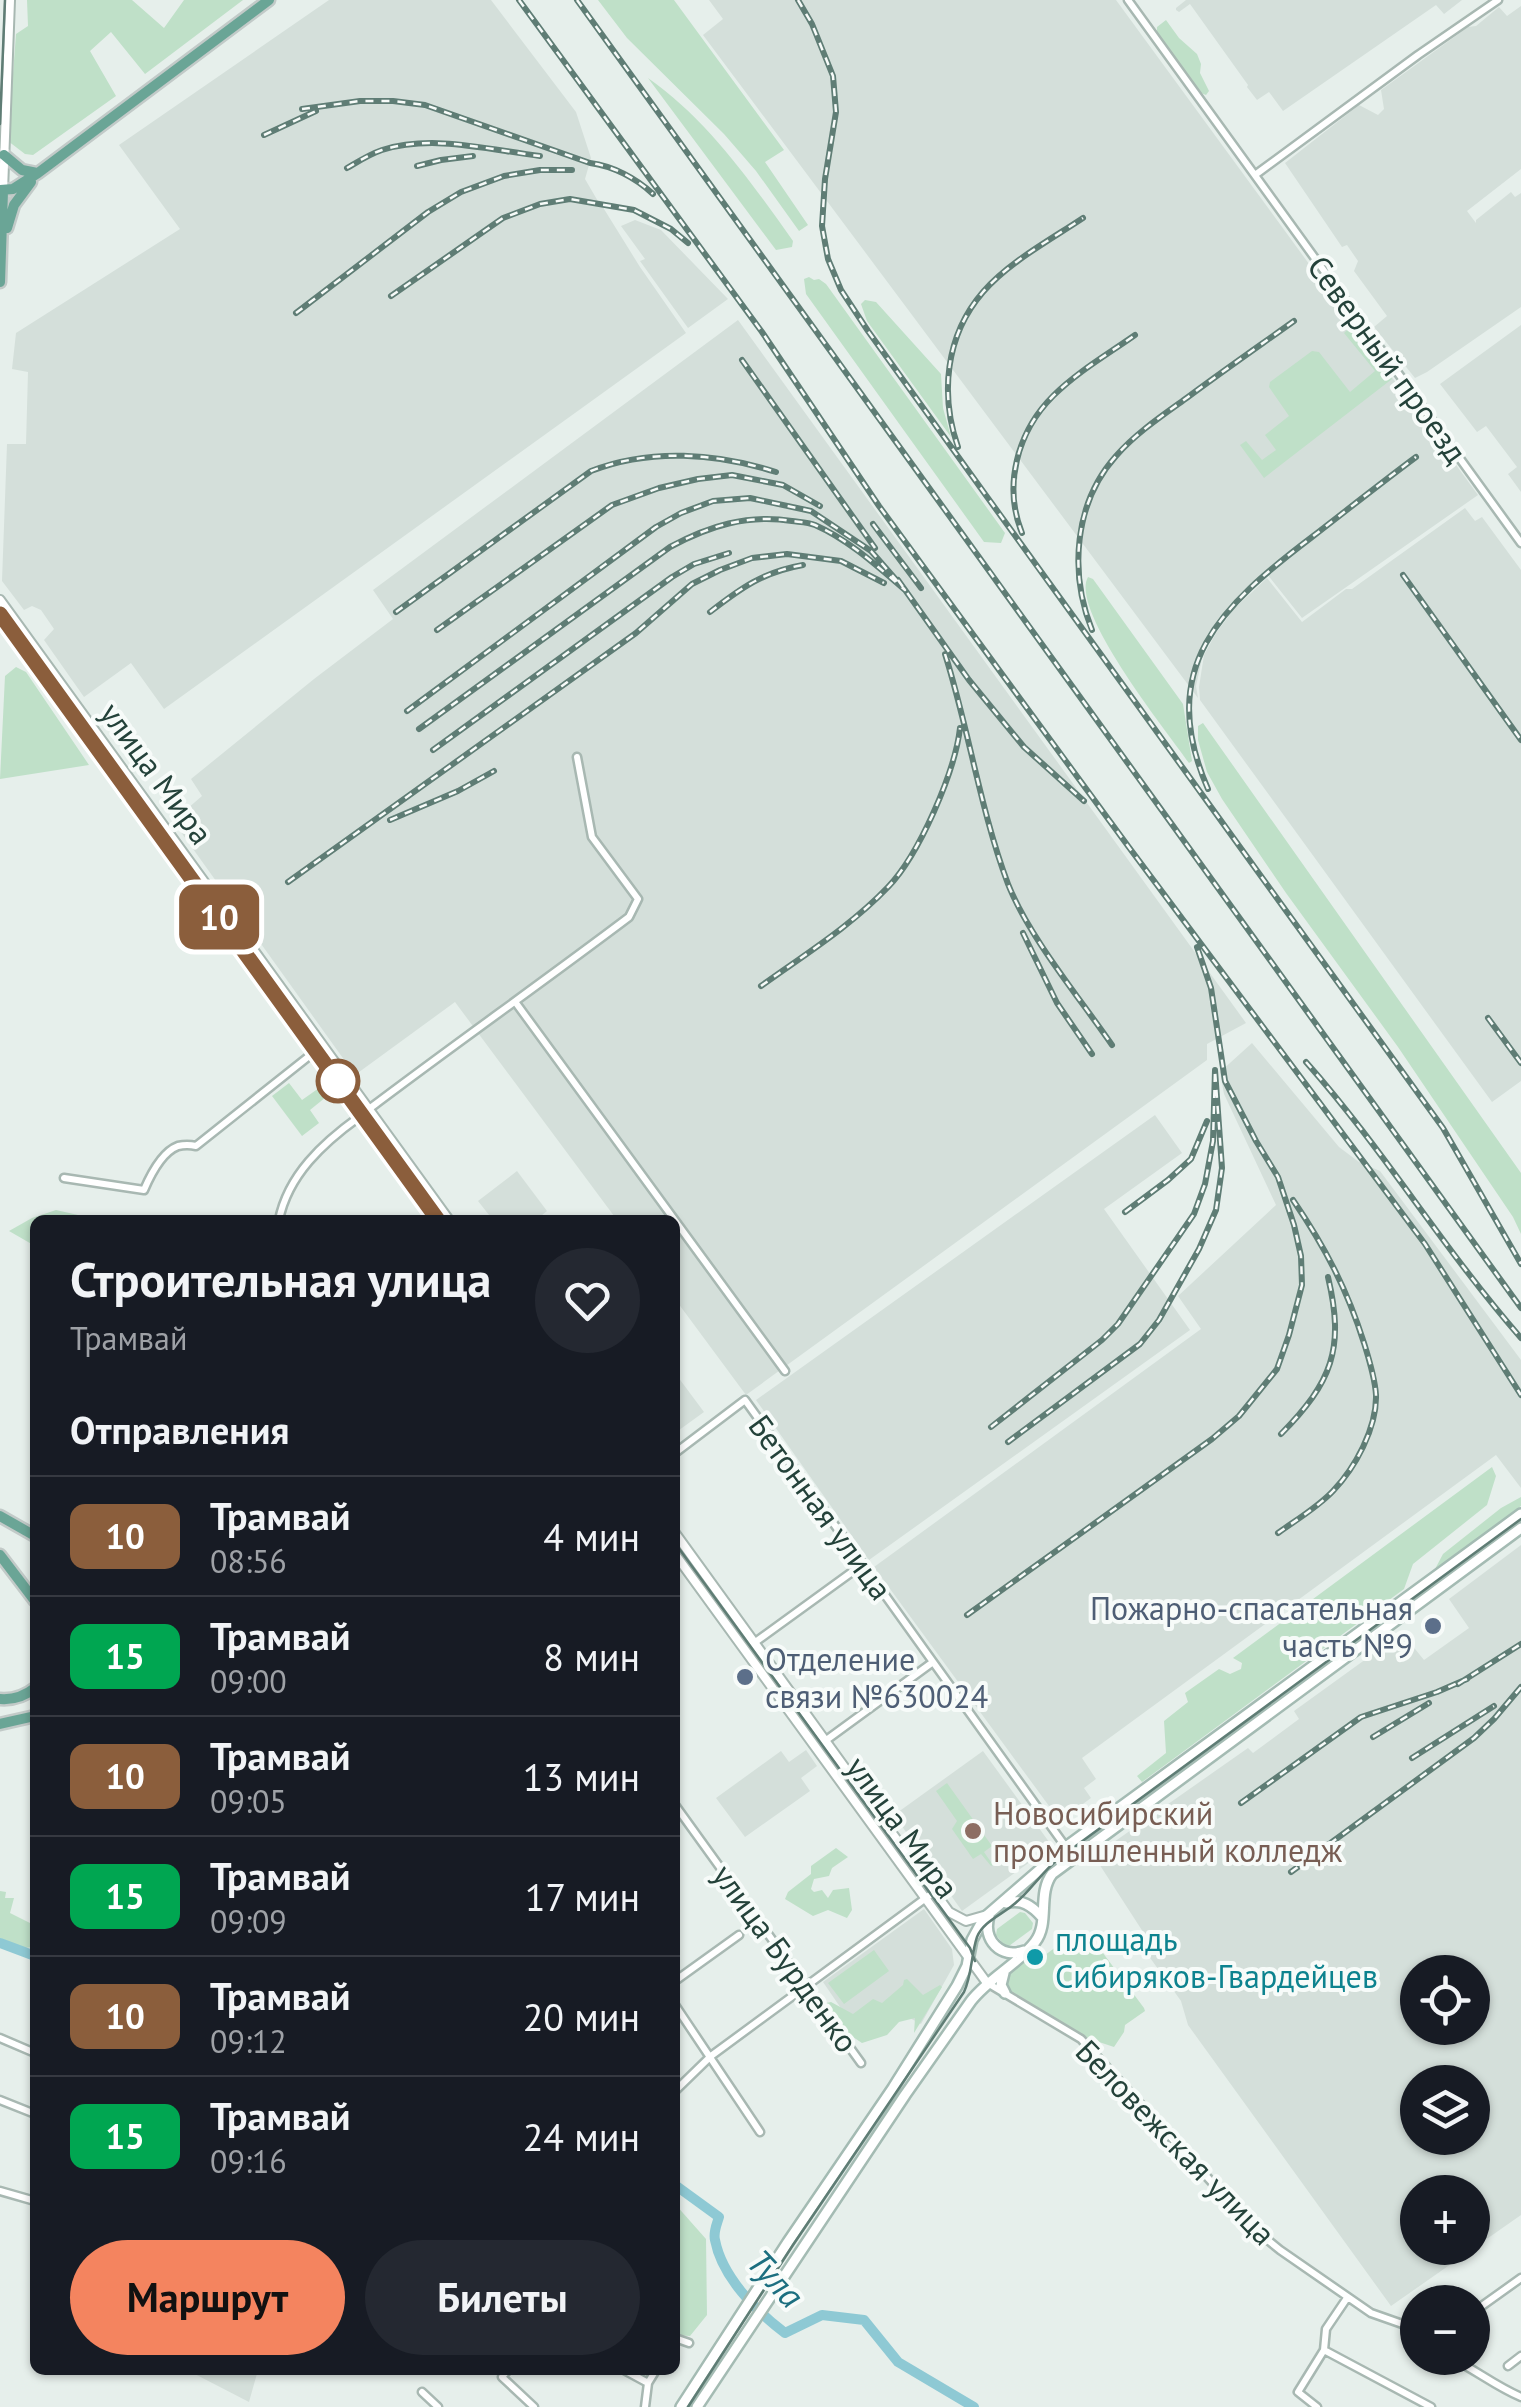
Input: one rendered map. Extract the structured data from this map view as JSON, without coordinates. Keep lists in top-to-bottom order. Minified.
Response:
{"streets":{"street":["Северный проезд","улица Мира","Бетонная улица","улица Бурденко","Беловежская улица"]},"crossings":[["улица Мира","Беловежская улица"]],"water":["Тула"],"places":["Пожарно-спасательная часть №9","Отделение связи №630024","Новосибирский промышленный колледж","площадь Сибиряков-Гвардейцев"],"lines":["tram line 10"],"page":{"on_map":"10","heading":[["Строительная улица","Трамвай"],"Отправления"],"list":[{"mark":"10","name":"Трамвай","note":"08:56","value":"4 мин"},{"mark":"15","name":"Трамвай","note":"09:00","value":"8 мин"},{"mark":"10","name":"Трамвай","note":"09:05","value":"13 мин"},{"mark":"15","name":"Трамвай","note":"09:09","value":"17 мин"},{"mark":"10","name":"Трамвай","note":"09:12","value":"20 мин"},{"mark":"15","name":"Трамвай","note":"09:16","value":"24 мин"}],"map_buttons":["+","−"],"buttons":["Маршрут","Билеты"]}}
